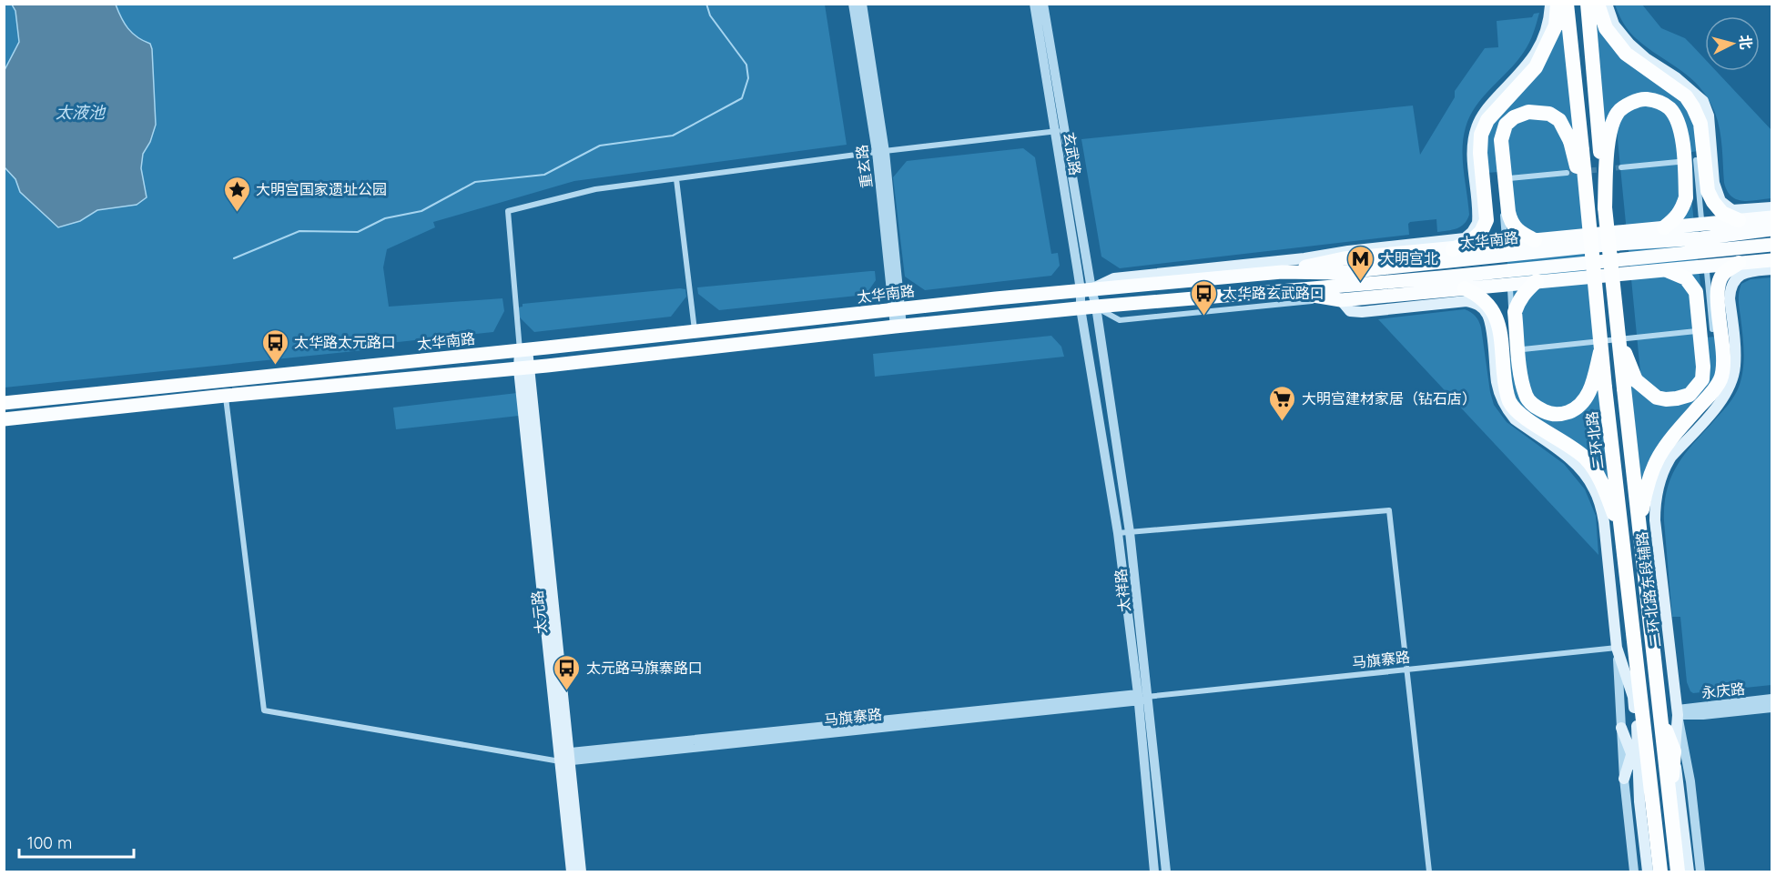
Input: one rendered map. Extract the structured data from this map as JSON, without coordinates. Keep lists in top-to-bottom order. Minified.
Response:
{"streets":{"highway":["二环北路"],"main road":["太华南路","二环北路东段辅路","太元路"],"street":["玄武路","重玄路","太祥路","马旗寨路","永庆路"]},"crossings":[["玄武路","太华南路"],["玄武路","太祥路"],["重玄路","太华南路"],["太华南路","太元路"],["二环北路东段辅路","永庆路"],["太祥路","马旗寨路"],["太元路","马旗寨路"]],"water":["太液池"],"places":{"place":["大明宫国家遗址公园"],"metro station":["大明宫北"],"bus stop":["太华路玄武路口","太华路太元路口","太元路马旗寨路口"],"supermarket":["大明宫建材家居（钻石店）"]},"scale_bar":"100 m","north":"right"}
